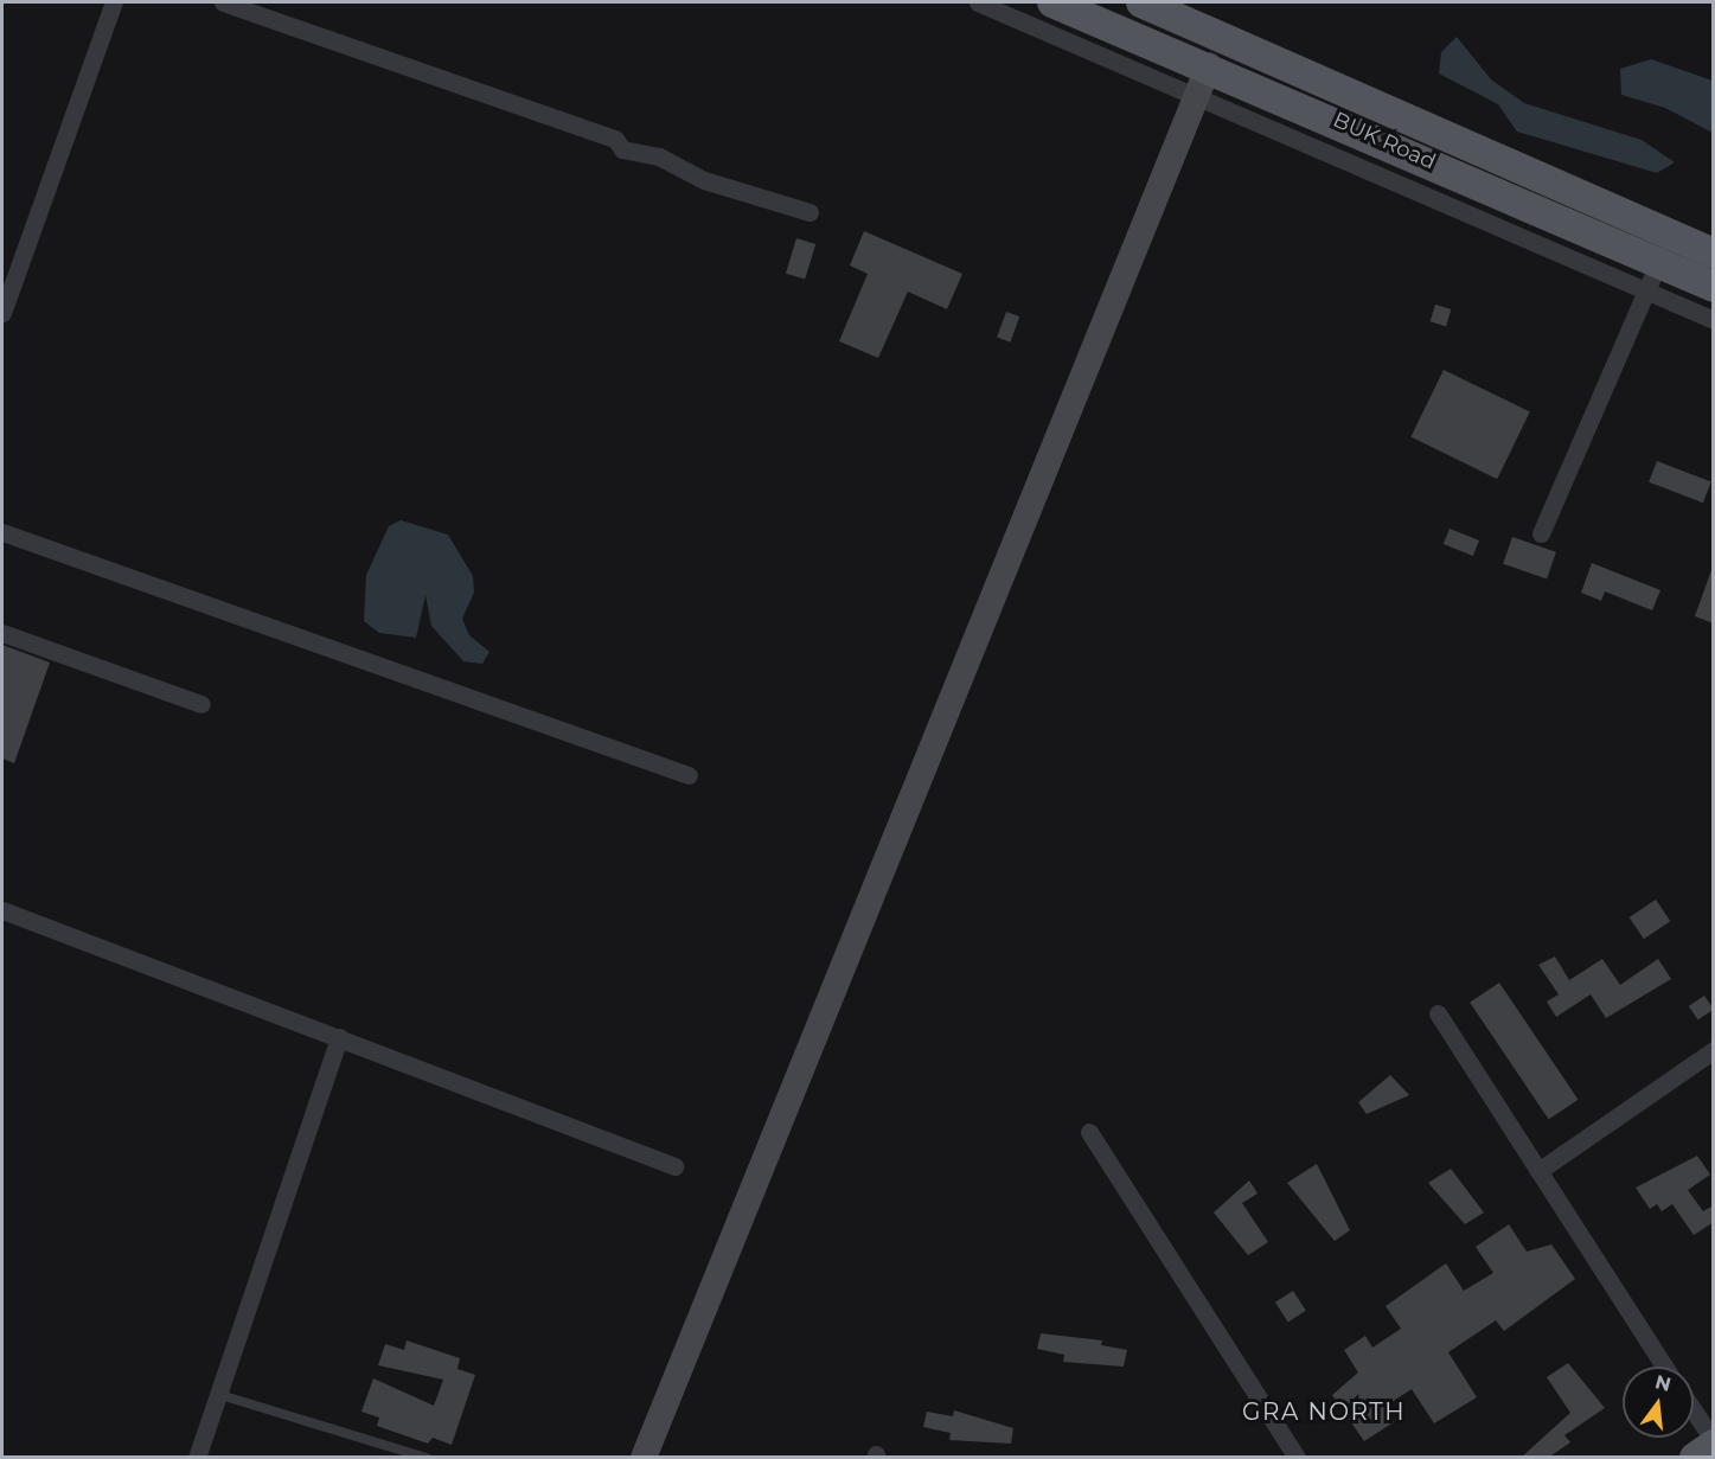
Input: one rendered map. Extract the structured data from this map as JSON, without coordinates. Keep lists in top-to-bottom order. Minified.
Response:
{"streets":{"main road":["BUK Road"]},"districts":["GRA NORTH"],"north":"top"}
